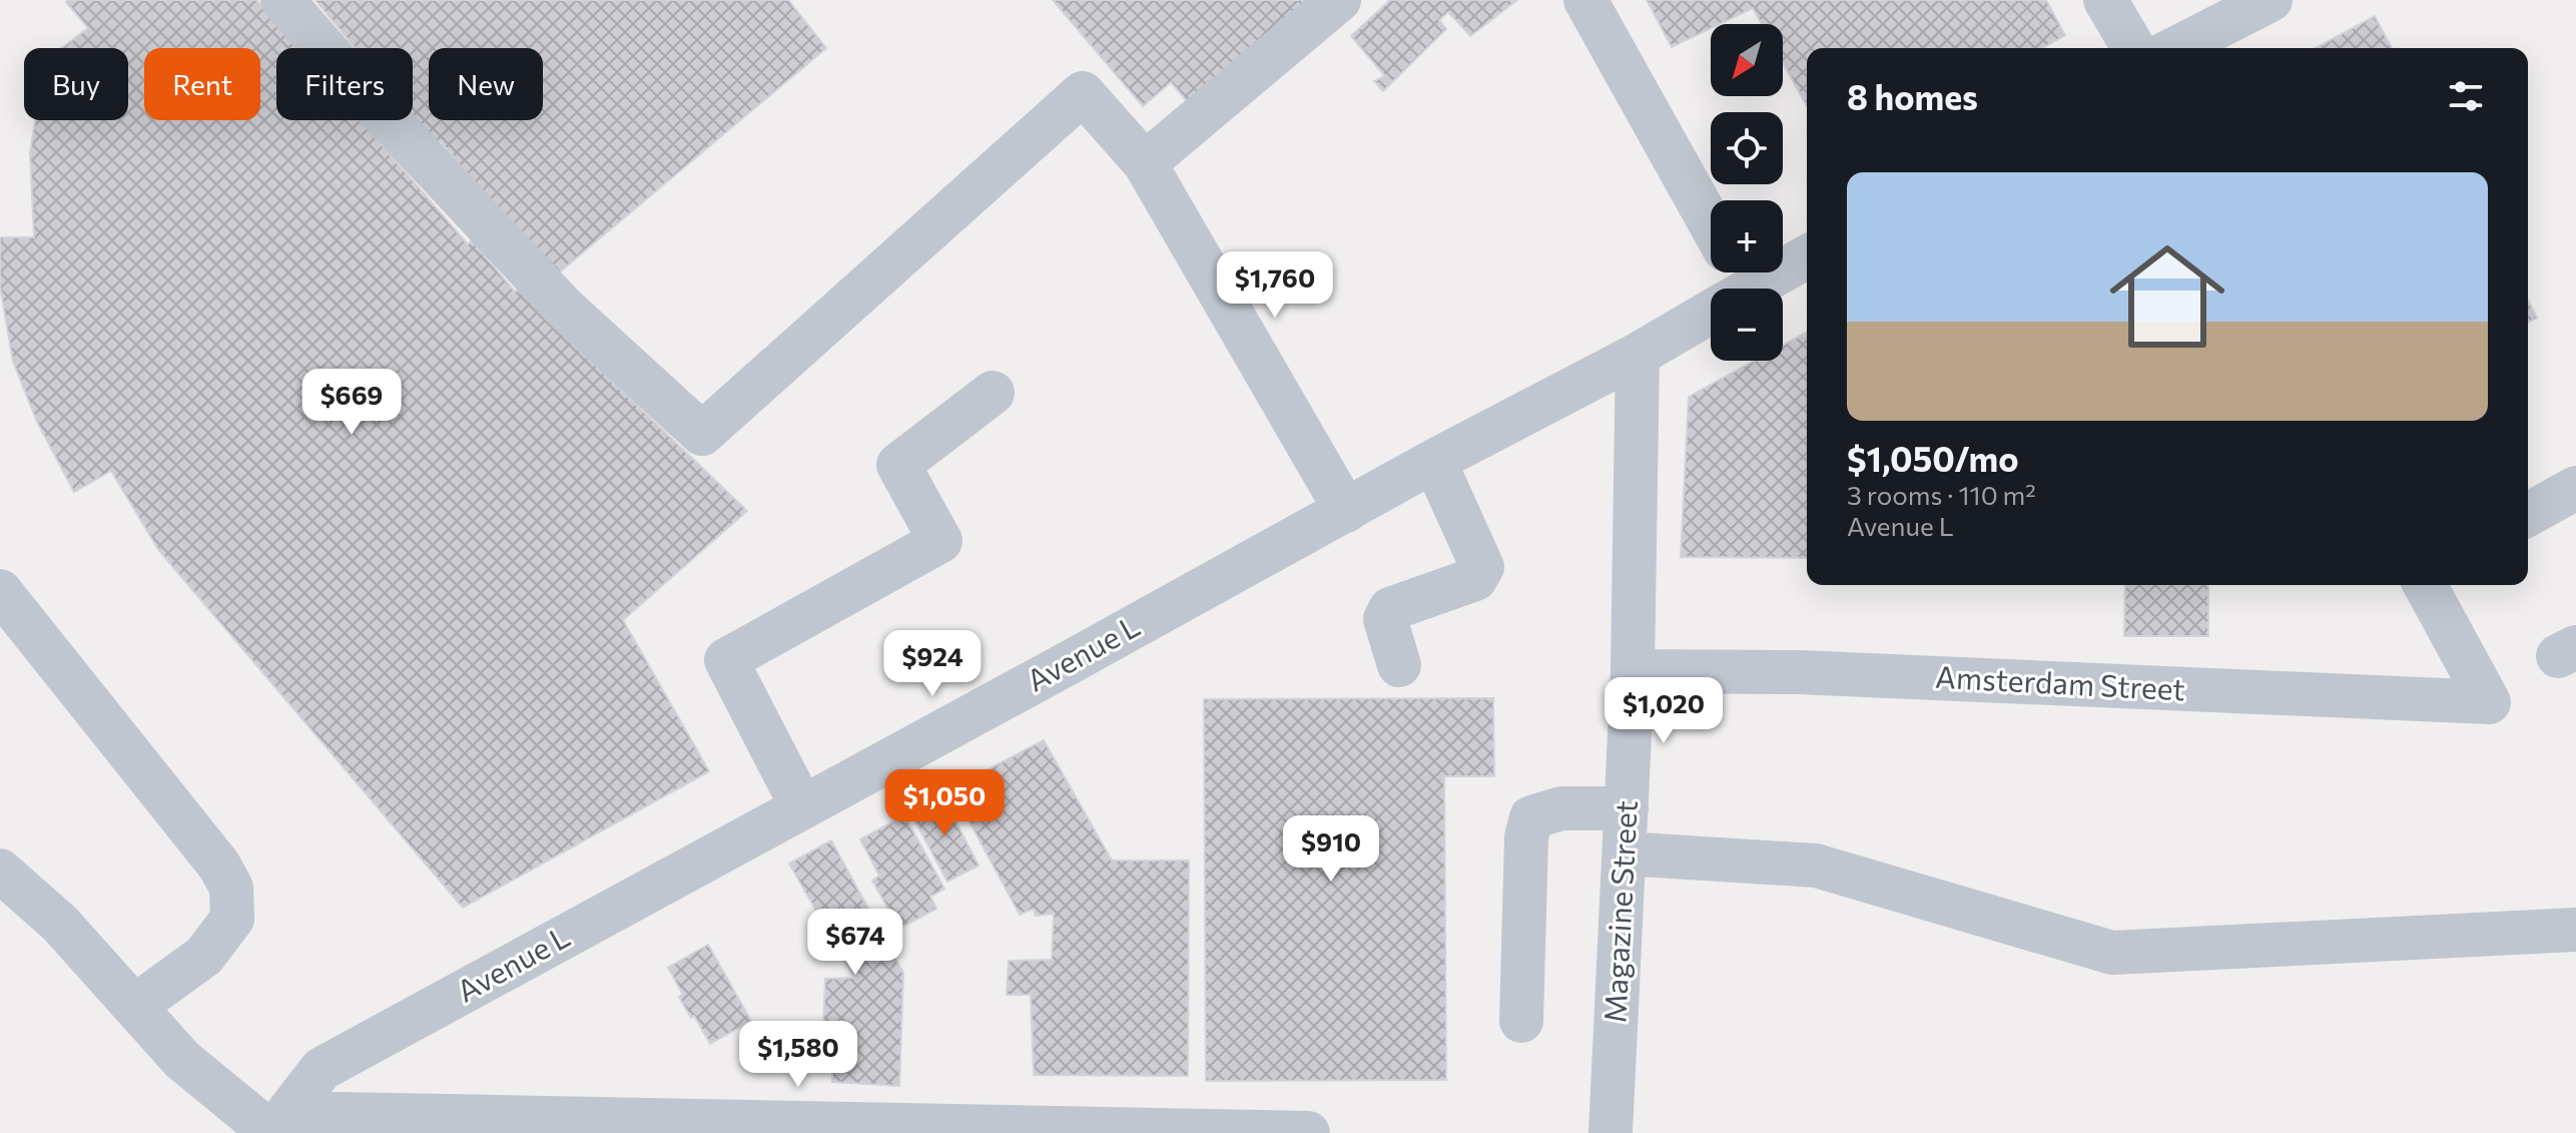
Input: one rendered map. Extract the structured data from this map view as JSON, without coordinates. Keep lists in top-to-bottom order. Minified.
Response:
{"streets":{"street":["Avenue L","Amsterdam Street","Magazine Street"]},"crossings":[["Avenue L","Magazine Street"],["Amsterdam Street","Magazine Street"]],"north":"bottom left","page":{"map_buttons":["+","−"],"chip":["Buy","Rent","Filters","New"],"heading":"8 homes","list":[{"name":"$1,050/mo","note":"3 rooms · 110 m² · Avenue L"}],"price":["$1,760","$669","$924","$1,020","$1,050","$910","$674","$1,580"]}}
